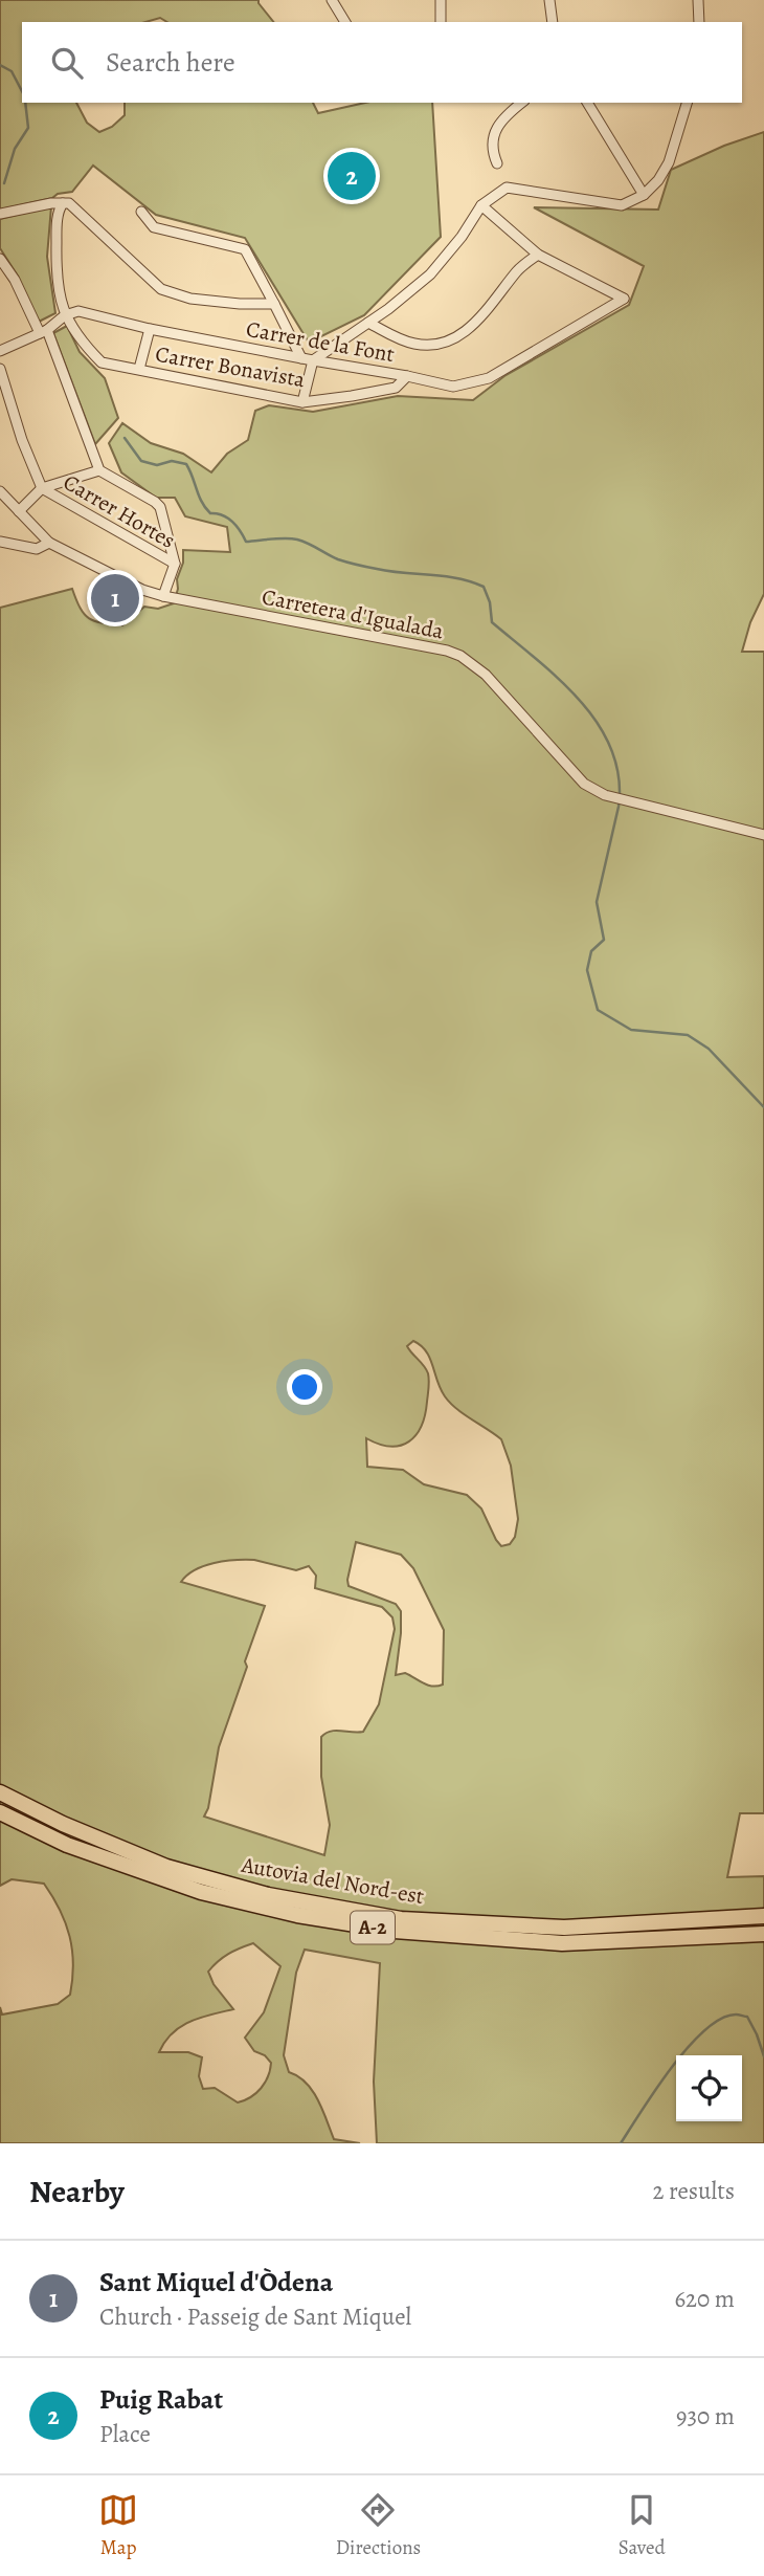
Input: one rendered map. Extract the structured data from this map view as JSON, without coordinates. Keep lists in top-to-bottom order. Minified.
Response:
{"streets":{"highway":["Autovia del Nord-est","A-2"],"street":["Carrer de la Font","Carrer Bonavista","Carrer Hortes","Carretera d'Igualada"]},"crossings":[["Carrer de la Font","Carrer Bonavista"]],"page":{"search":"Search here","pins":["2","1"],"heading":["Nearby","2 results"],"list":[{"mark":"1","name":"Sant Miquel d'Òdena","note":"Church · Passeig de Sant Miquel","value":"620 m"},{"mark":"2","name":"Puig Rabat","note":"Place","value":"930 m"}],"nav":["Map","Directions","Saved"]}}
